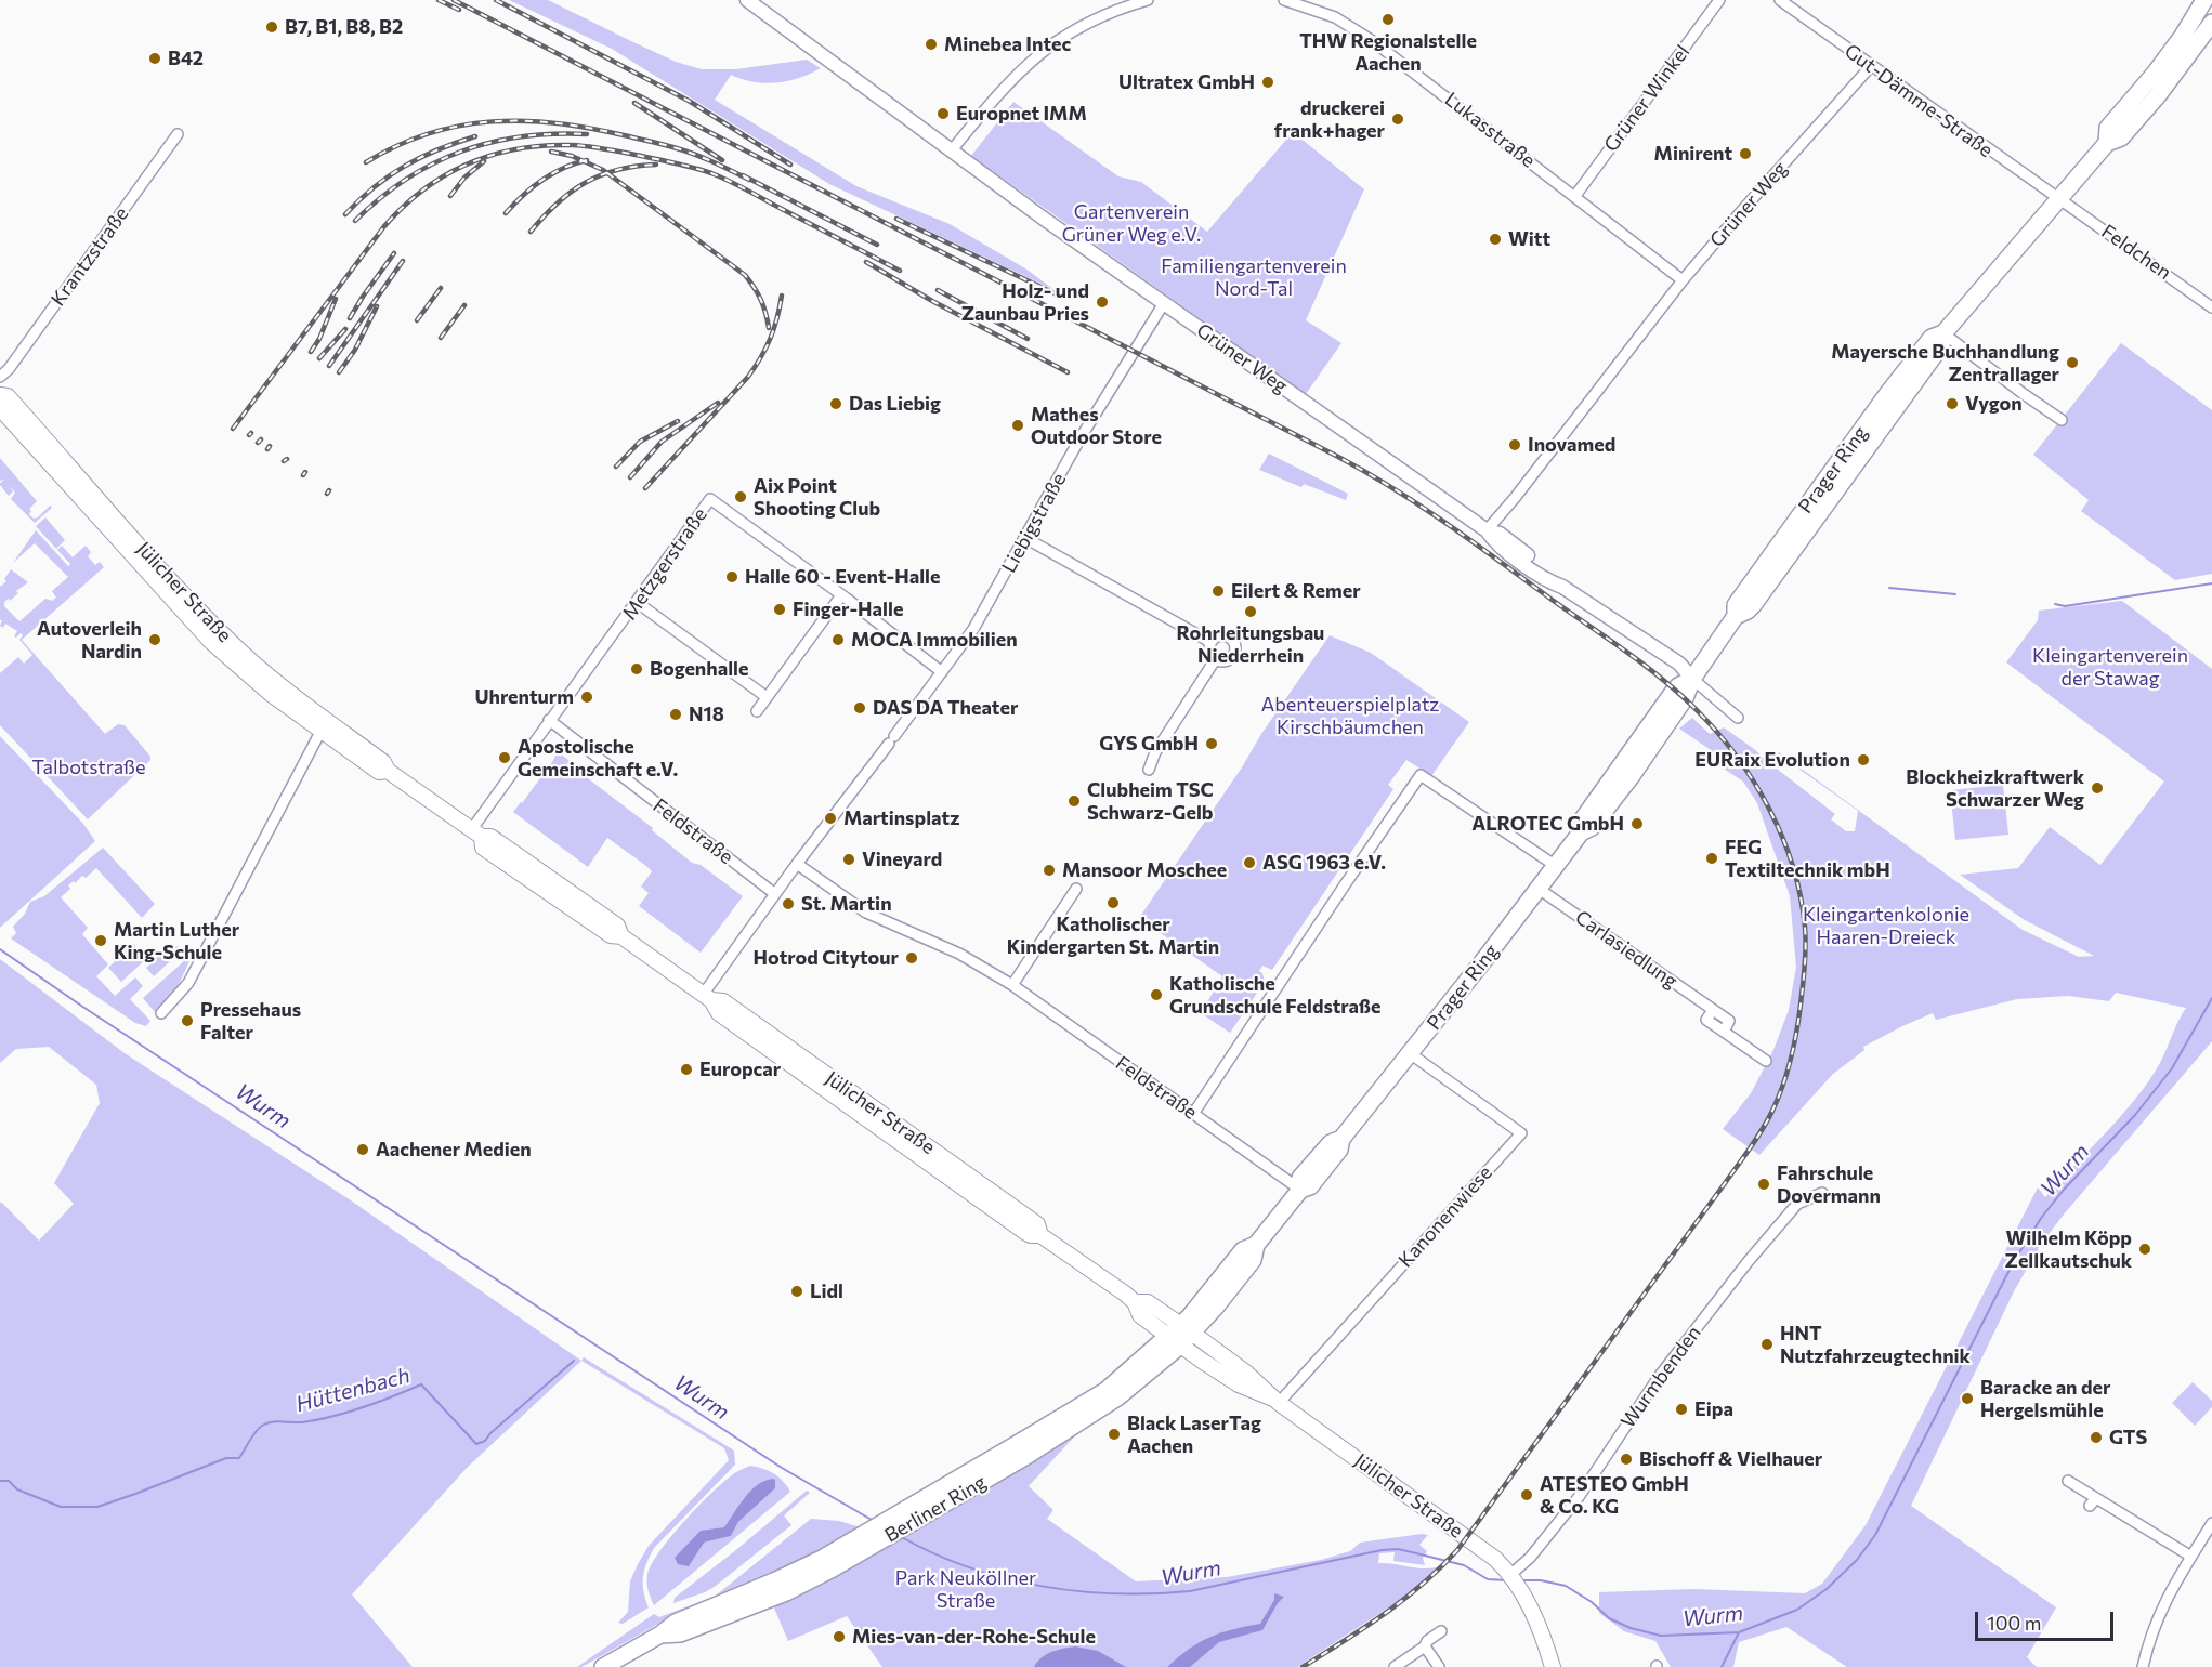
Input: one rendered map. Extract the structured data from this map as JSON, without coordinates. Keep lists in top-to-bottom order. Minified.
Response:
{"streets":{"main road":["Prager Ring","Jülicher Straße","Berliner Ring"],"street":["Grüner Winkel","Gut-Dämme-Straße","Lukasstraße","Grüner Weg","Feldchen","Krantzstraße","Liebigstraße","Metzgerstraße","Feldstraße","Carlasiedlung","Kanonenwiese","Wurmbenden"]},"crossings":[["Grüner Winkel","Lukasstraße"],["Gut-Dämme-Straße","Grüner Weg"],["Gut-Dämme-Straße","Feldchen"],["Gut-Dämme-Straße","Prager Ring"],["Lukasstraße","Grüner Weg"],["Grüner Weg","Prager Ring"],["Grüner Weg","Liebigstraße"],["Feldchen","Prager Ring"],["Prager Ring","Jülicher Straße"],["Prager Ring","Feldstraße"],["Prager Ring","Carlasiedlung"],["Prager Ring","Kanonenwiese"],["Prager Ring","Berliner Ring"],["Liebigstraße","Metzgerstraße"],["Liebigstraße","Jülicher Straße"],["Liebigstraße","Feldstraße"],["Metzgerstraße","Jülicher Straße"],["Metzgerstraße","Feldstraße"],["Jülicher Straße","Kanonenwiese"],["Jülicher Straße","Wurmbenden"],["Jülicher Straße","Berliner Ring"]],"water":["Wurm","Hüttenbach"],"parks":["Gartenverein Grüner Weg e.V.","Familiengartenverein Nord-Tal","Kleingartenverein der Stawag","Abenteuerspielplatz Kirschbäumchen","Talbotstraße","Kleingartenkolonie Haaren-Dreieck","Park Neuköllner Straße"],"places":["THW Regionalstelle Aachen","B7, B1, B8, B2","Minebea Intec","B42","Ultratex GmbH","Europnet IMM","druckerei frank+hager","Minirent","Witt","Holz- und Zaunbau Pries","Mayersche Buchhandlung Zentrallager","Das Liebig","Vygon","Mathes Outdoor Store","Inovamed","Aix Point Shooting Club","Halle 60 - Event-Halle","Eilert & Remer","Finger-Halle","Rohrleitungsbau Niederrhein","Autoverleih Nardin","MOCA Immobilien","Bogenhalle","Uhrenturm","DAS DA Theater","N18","GYS GmbH","Apostolische Gemeinschaft e.V.","EURaix Evolution","Blockheizkraftwerk Schwarzer Weg","Clubheim TSC Schwarz-Gelb","Martinsplatz","ALROTEC GmbH","FEG Textiltechnik mbH","Vineyard","ASG 1963 e.V.","Mansoor Moschee","Katholischer Kindergarten St. Martin","St. Martin","Martin Luther King-Schule","Hotrod Citytour","Katholische Grundschule Feldstraße","Pressehaus Falter","Europcar","Aachener Medien","Fahrschule Dovermann","Wilhelm Köpp Zellkautschuk","Lidl","HNT Nutzfahrzeugtechnik","Baracke an der Hergelsmühle","Eipa","Black LaserTag Aachen","GTS","Bischoff & Vielhauer","ATESTEO GmbH & Co. KG","Mies-van-der-Rohe-Schule"],"scale_bar":"100 m"}
